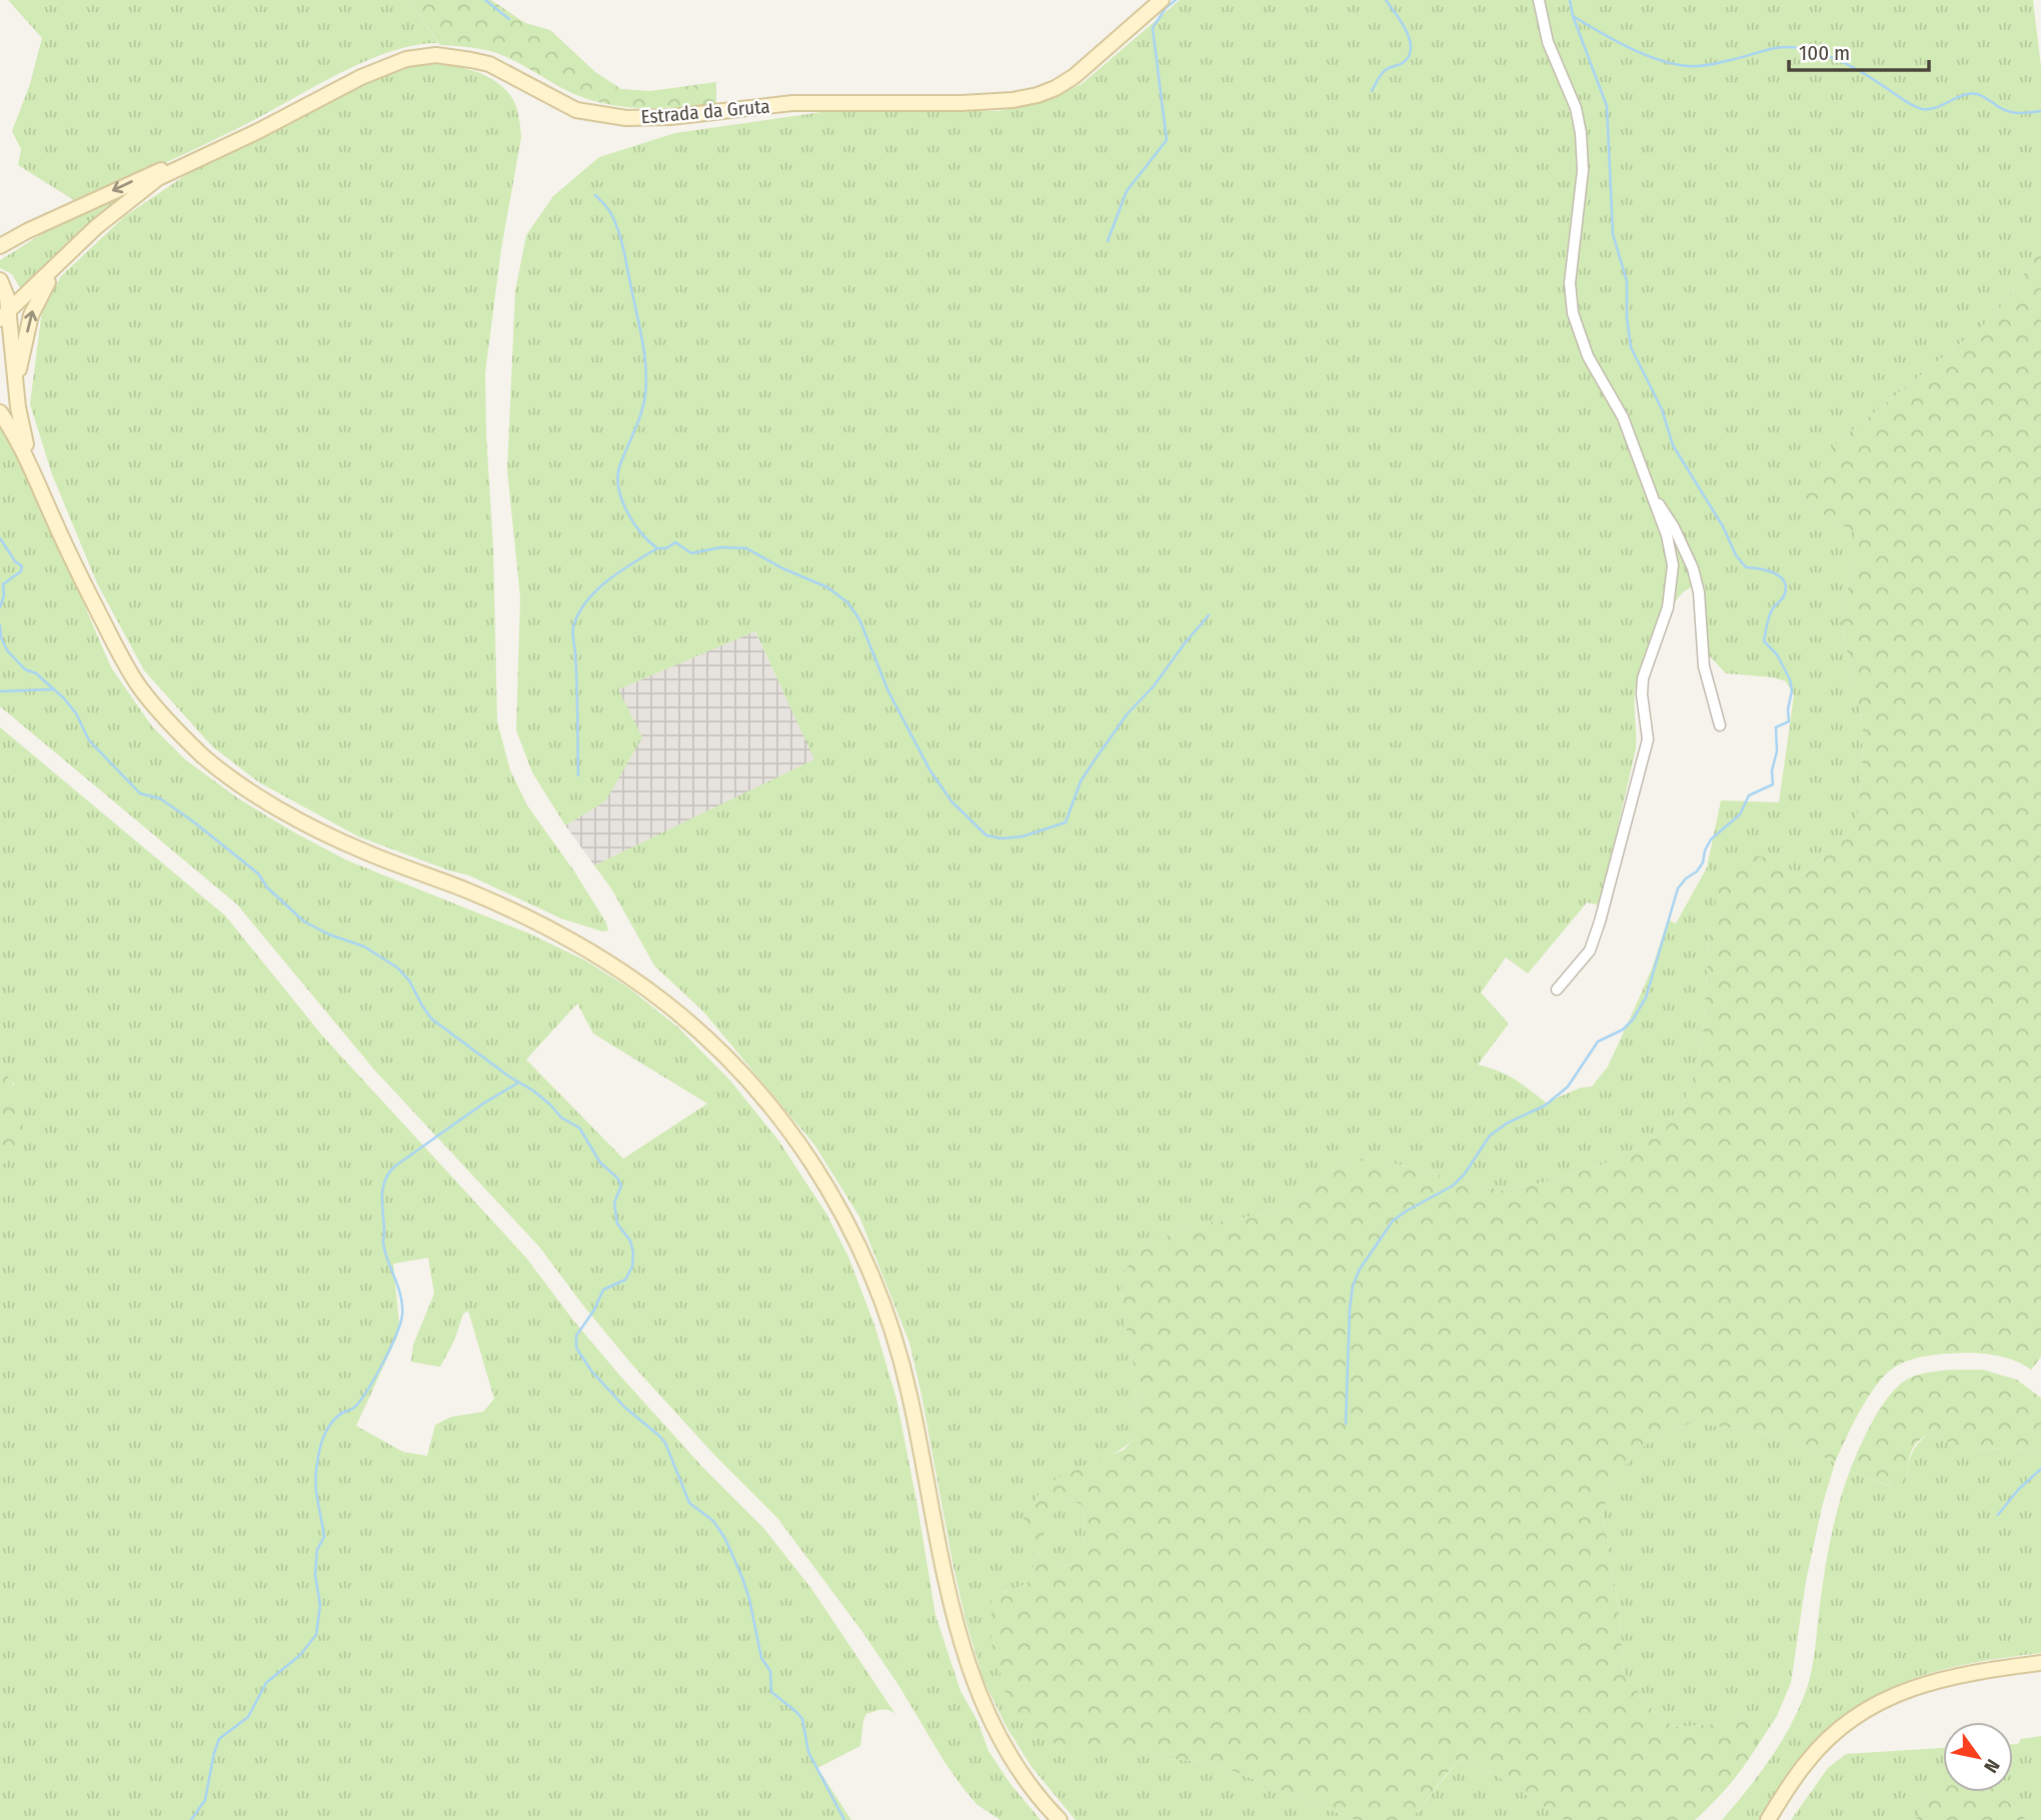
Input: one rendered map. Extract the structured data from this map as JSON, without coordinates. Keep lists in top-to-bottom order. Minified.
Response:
{"streets":{"main road":["Estrada da Gruta"]},"scale_bar":"100 m","north":"bottom right"}
